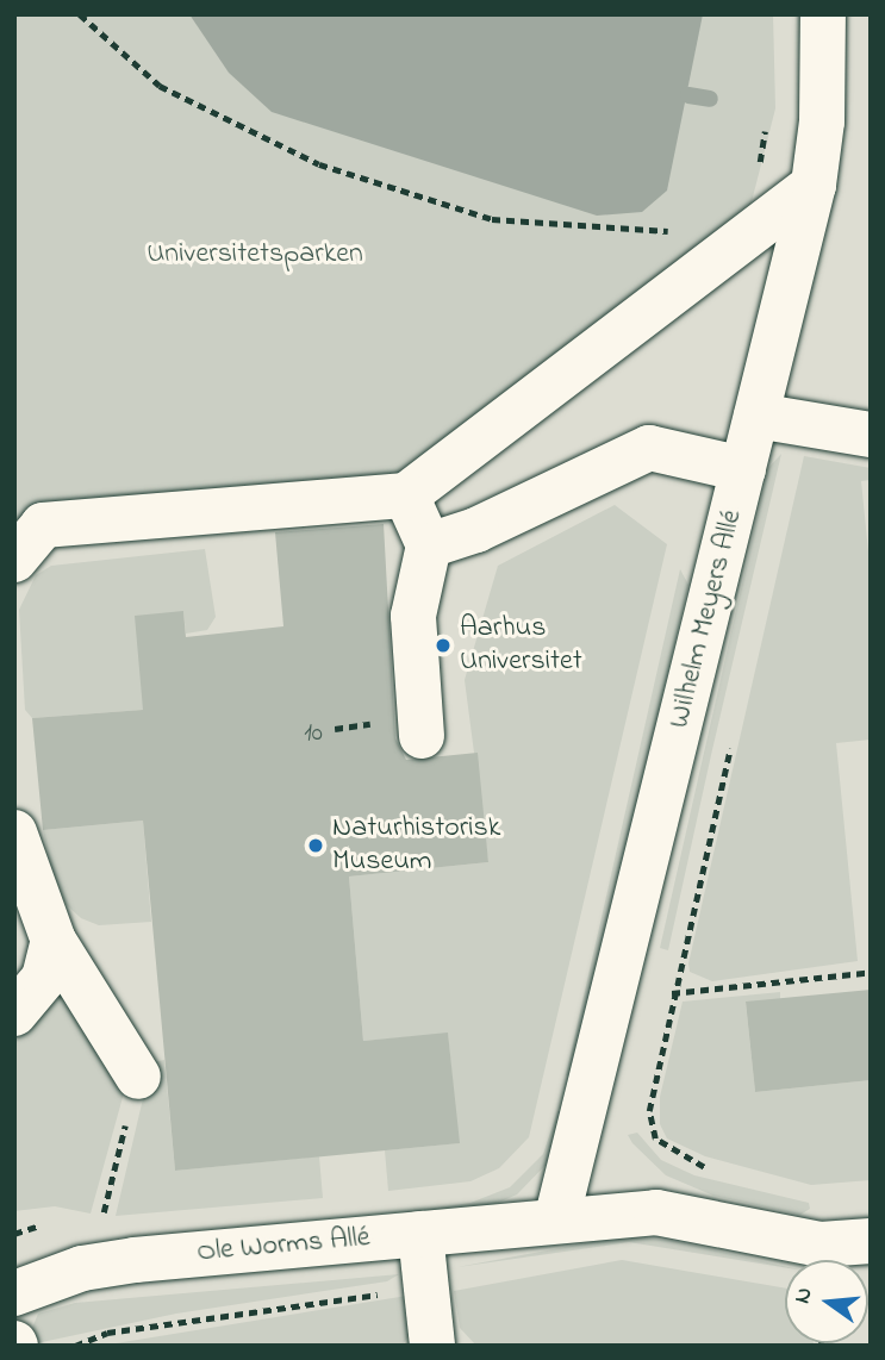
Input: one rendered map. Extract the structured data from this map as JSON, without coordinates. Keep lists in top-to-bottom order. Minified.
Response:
{"streets":{"street":["Wilhelm Meyers Allé","Ole Worms Allé"]},"crossings":[["Wilhelm Meyers Allé","Ole Worms Allé"]],"parks":["Universitetsparken"],"places":["Aarhus Universitet","Naturhistorisk Museum"],"house_numbers":["10"],"north":"left"}
